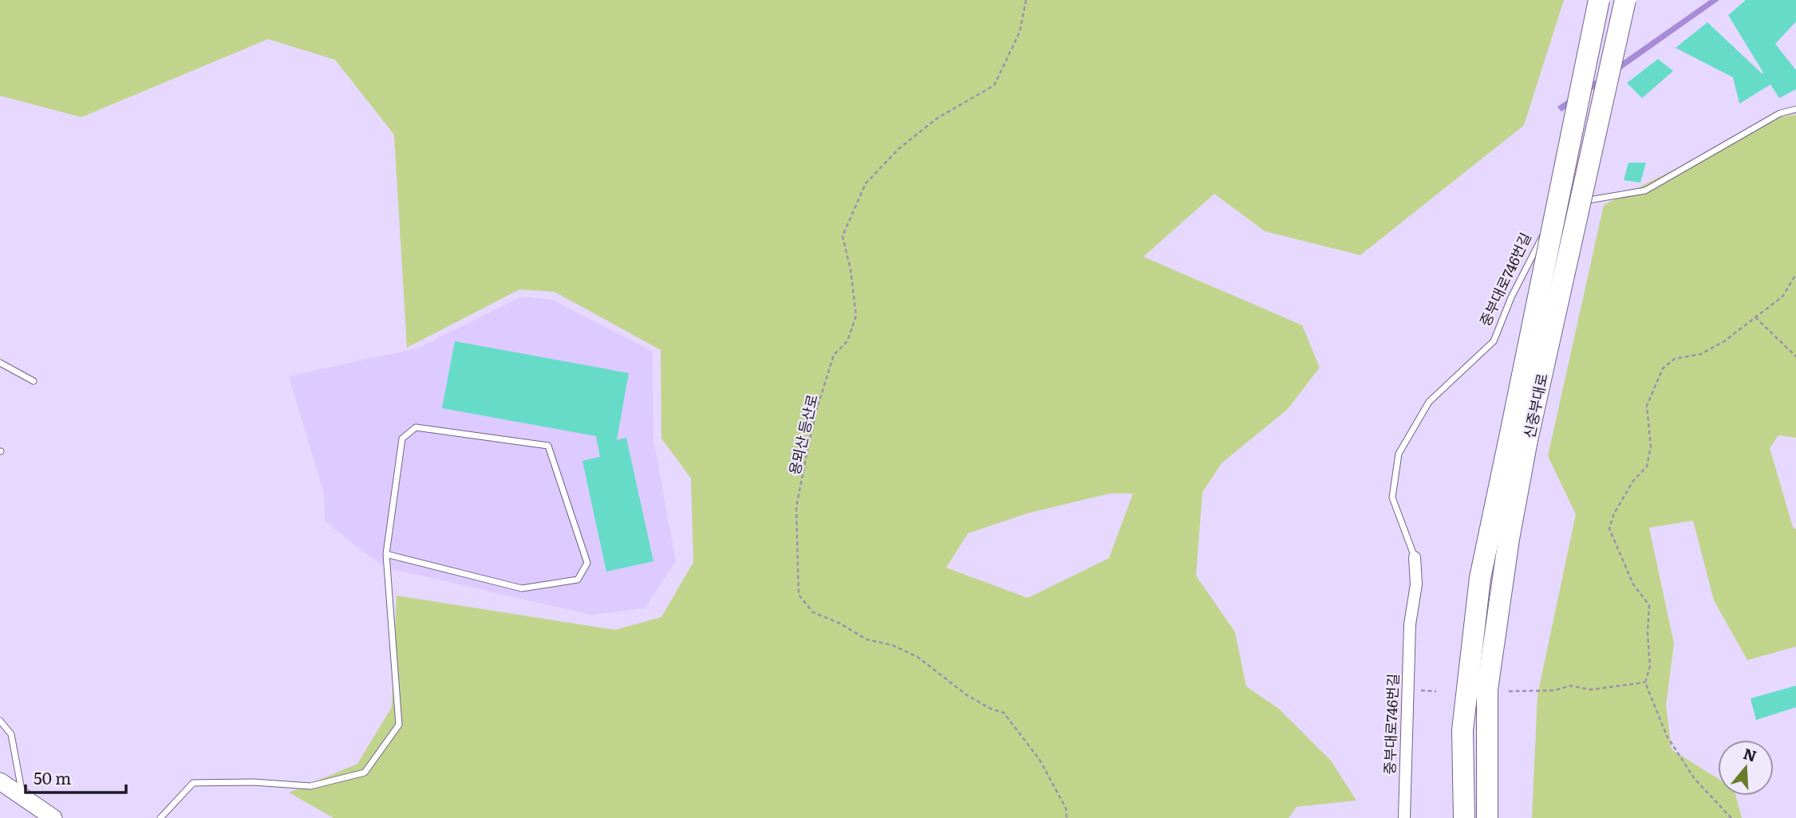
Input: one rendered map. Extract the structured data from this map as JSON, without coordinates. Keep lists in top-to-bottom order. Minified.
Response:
{"streets":{"highway":["신중부대로"],"street":["중부대로746번길"],"path":["용뫼산 등산로"]},"scale_bar":"50 m","north":"top"}
